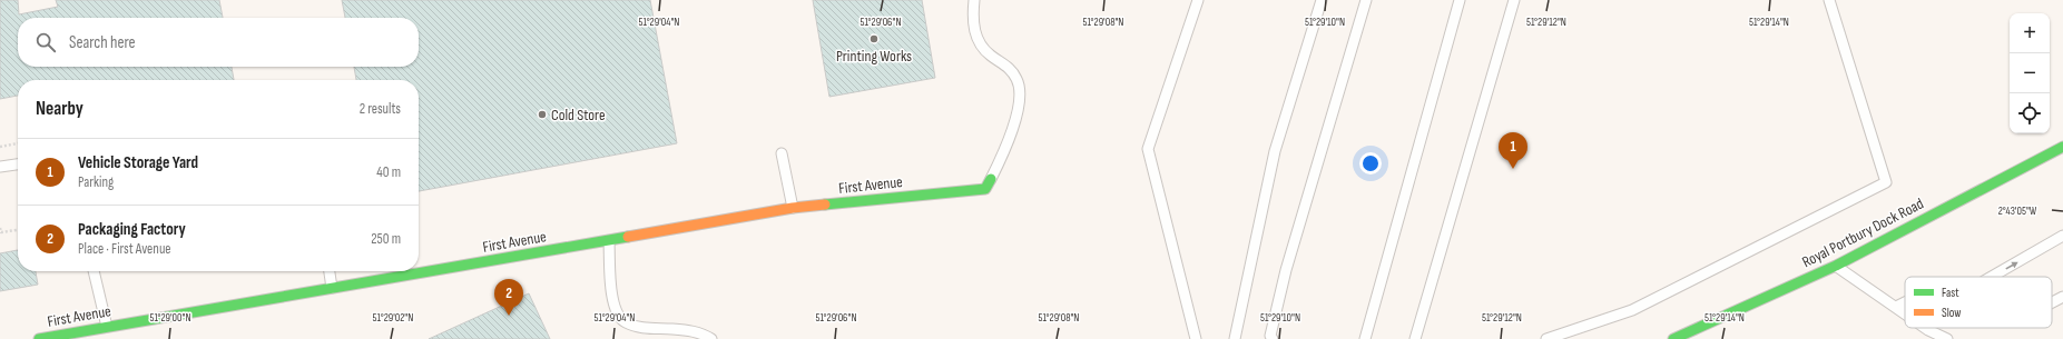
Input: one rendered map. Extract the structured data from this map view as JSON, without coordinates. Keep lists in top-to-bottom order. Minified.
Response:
{"streets":{"street":["First Avenue","Royal Portbury Dock Road"]},"places":["Printing Works","Cold Store"],"legend":["Fast","Slow"],"page":{"map_buttons":["+","−"],"search":"Search here","heading":["Nearby","2 results"],"pins":["1","2"],"list":[{"mark":"1","name":"Vehicle Storage Yard","note":"Parking","value":"40 m"},{"mark":"2","name":"Packaging Factory","note":"Place · First Avenue","value":"250 m"}]},"coordinates":["51°29'04\"N","51°29'06\"N","51°29'08\"N","51°29'10\"N","51°29'12\"N","51°29'14\"N","2°43'05\"W","51°29'00\"N","51°29'02\"N"]}
